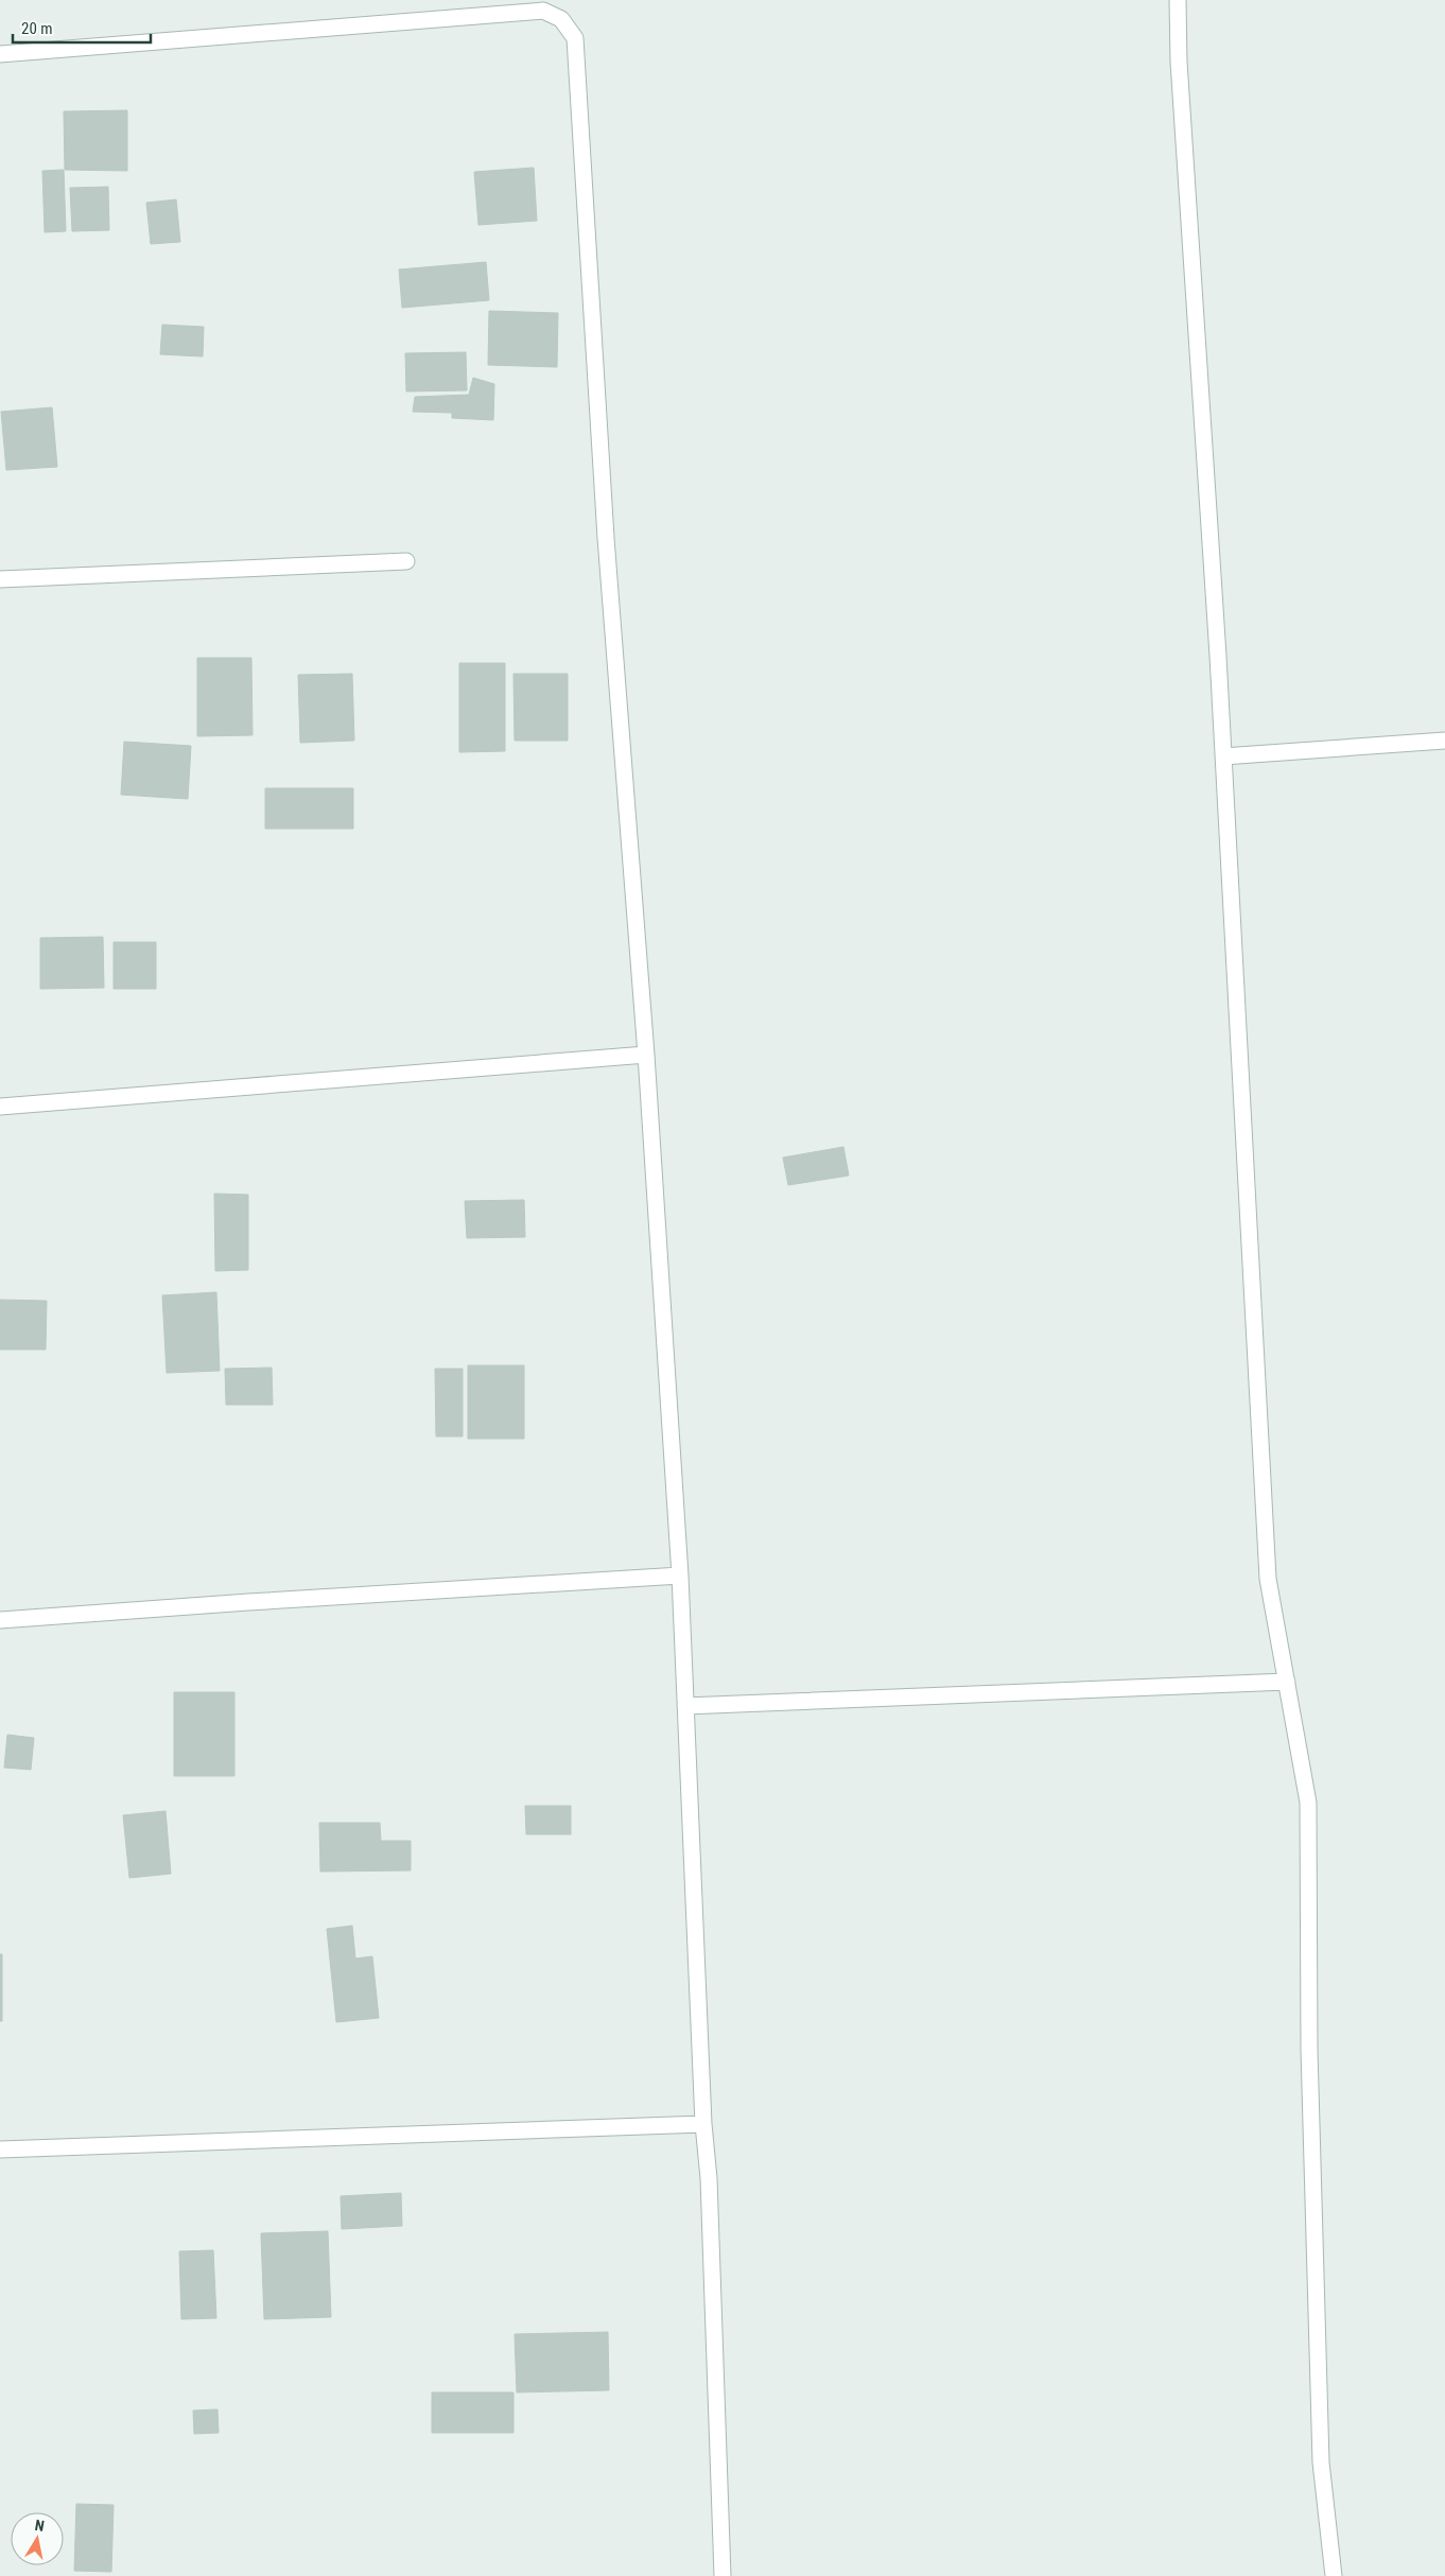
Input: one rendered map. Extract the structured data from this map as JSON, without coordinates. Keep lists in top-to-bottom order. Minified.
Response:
{"scale_bar":"20 m","north":"top"}
